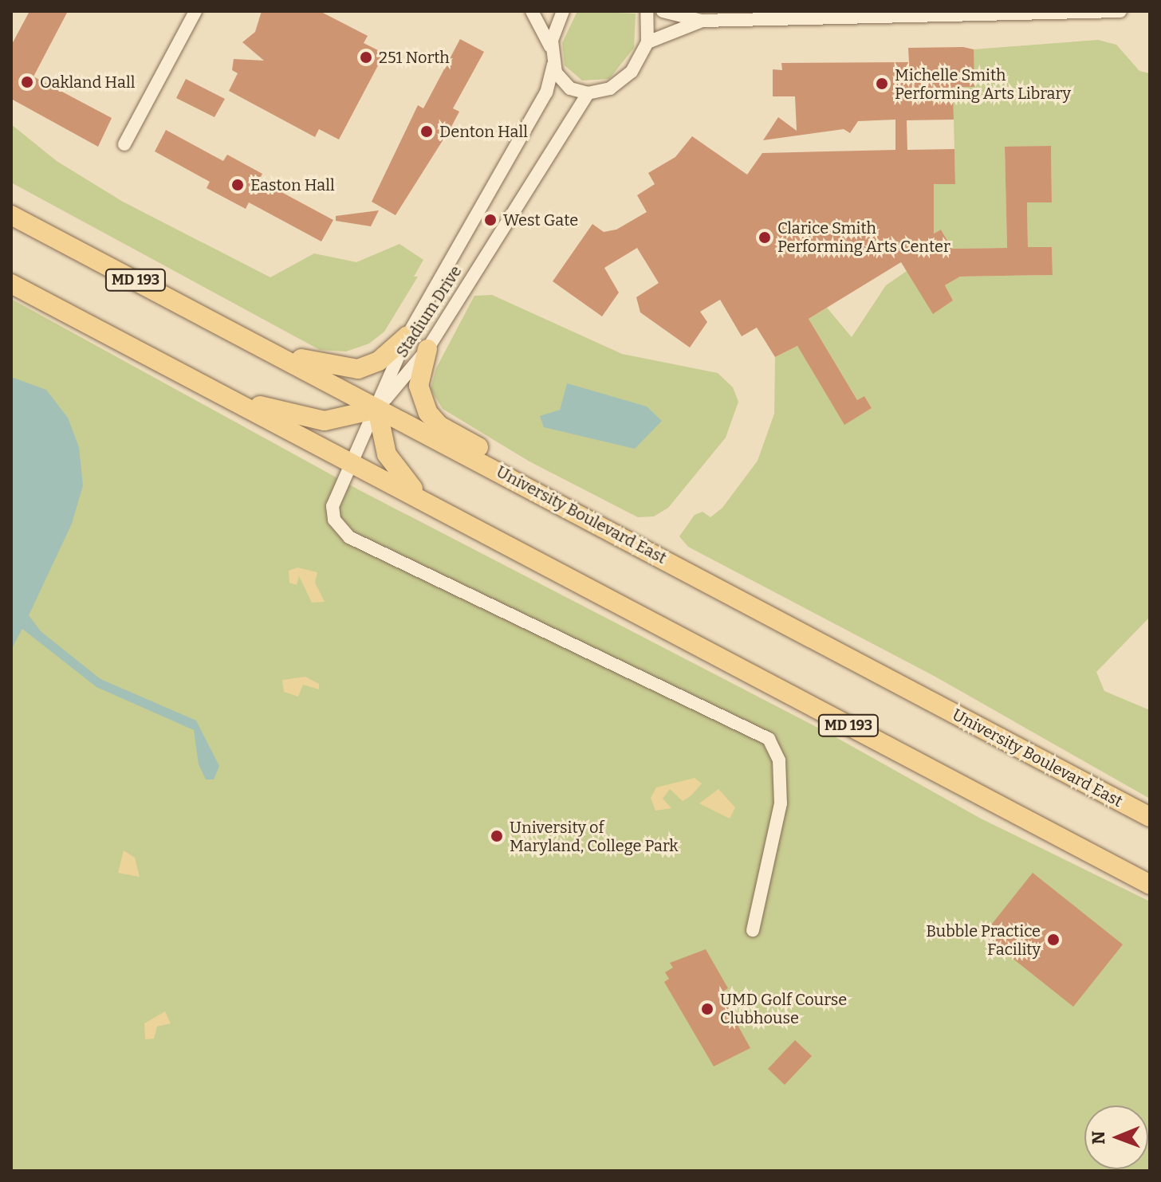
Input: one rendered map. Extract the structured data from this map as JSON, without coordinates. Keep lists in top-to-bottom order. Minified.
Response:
{"streets":{"main road":["MD 193","University Boulevard East"],"street":["Stadium Drive"]},"crossings":[["Stadium Drive","University Boulevard East"]],"places":["251 North","Oakland Hall","Michelle Smith Performing Arts Library","Denton Hall","Easton Hall","West Gate","Clarice Smith Performing Arts Center","University of Maryland, College Park","Bubble Practice Facility","UMD Golf Course Clubhouse"],"north":"left"}
